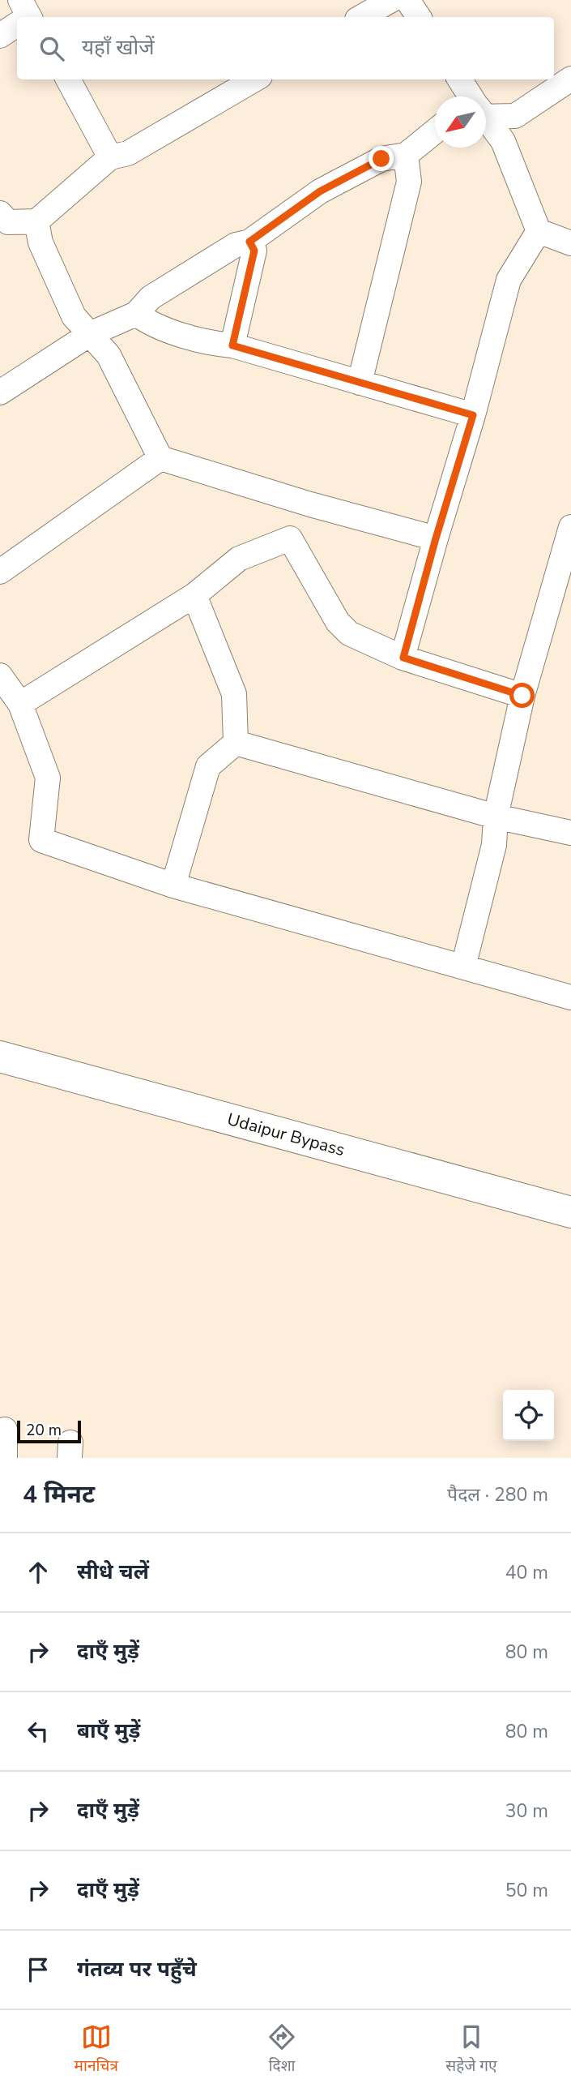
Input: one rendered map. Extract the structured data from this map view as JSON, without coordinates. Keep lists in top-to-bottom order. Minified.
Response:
{"streets":{"highway":["Udaipur Bypass"]},"scale_bar":"20 m","north":"bottom left","page":{"search":"यहाँ खोजें","scale":"20 m","heading":["4 मिनट","पैदल · 280 m"],"list":[["सीधे चलें","40 m"],["दाएँ मुड़ें","80 m"],["बाएँ मुड़ें","80 m"],["दाएँ मुड़ें","30 m"],["दाएँ मुड़ें","50 m"],"गंतव्य पर पहुँचे"],"nav":["मानचित्र","दिशा","सहेजे गए"]}}
